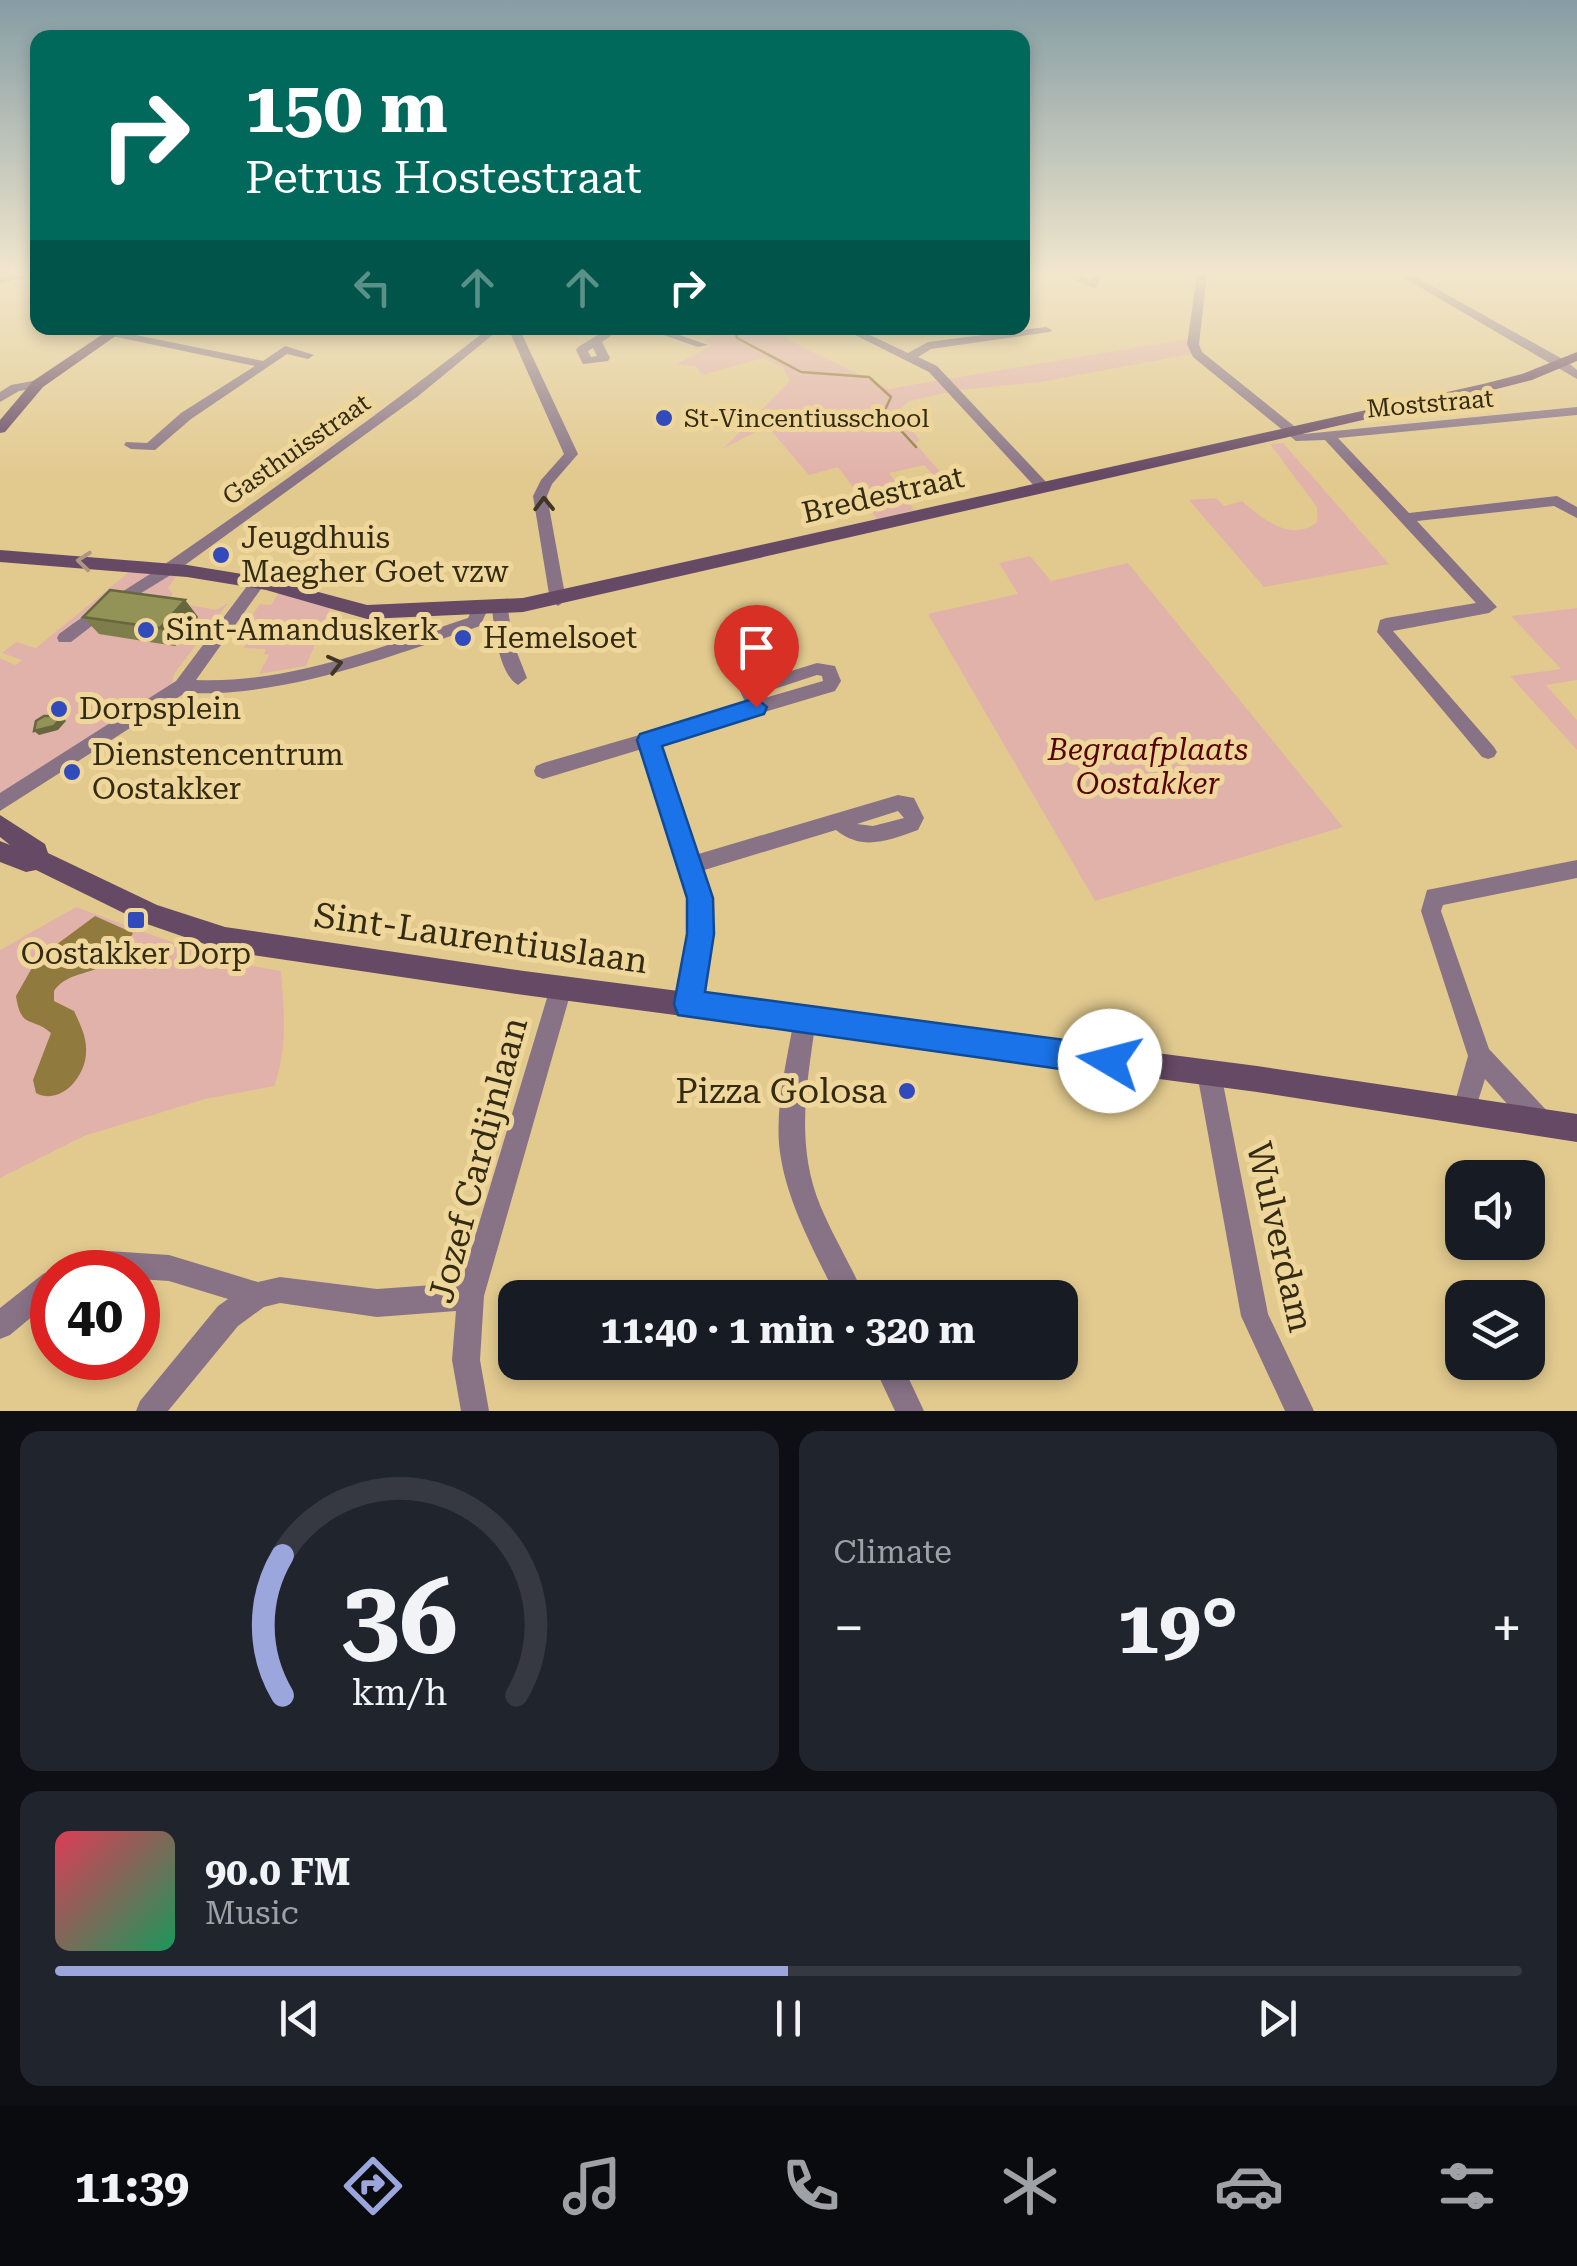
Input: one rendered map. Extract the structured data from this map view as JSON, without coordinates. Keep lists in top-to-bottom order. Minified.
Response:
{"streets":{"street":["Moststraat","Gasthuisstraat","Bredestraat","Sint-Laurentiuslaan","Jozef Cardijnlaan","Wulverdam"]},"crossings":[["Moststraat","Bredestraat"],["Sint-Laurentiuslaan","Jozef Cardijnlaan"],["Sint-Laurentiuslaan","Wulverdam"]],"parks":["Begraafplaats Oostakker"],"places":{"other":["St-Vincentiusschool","Jeugdhuis Maegher Goet vzw","Sint-Amanduskerk","Hemelsoet","Dorpsplein","Dienstencentrum Oostakker","Pizza Golosa"],"transit":["Oostakker Dorp"]},"page":{"turn":["150 m","Petrus Hostestraat"],"limit":"40","trip":"11:40 · 1 min · 320 m","tile":"Climate","heat":["−","19°","+"],"song":["90.0 FM","Music"],"tabs":"11:39","gauge":["36","km/h"]}}
